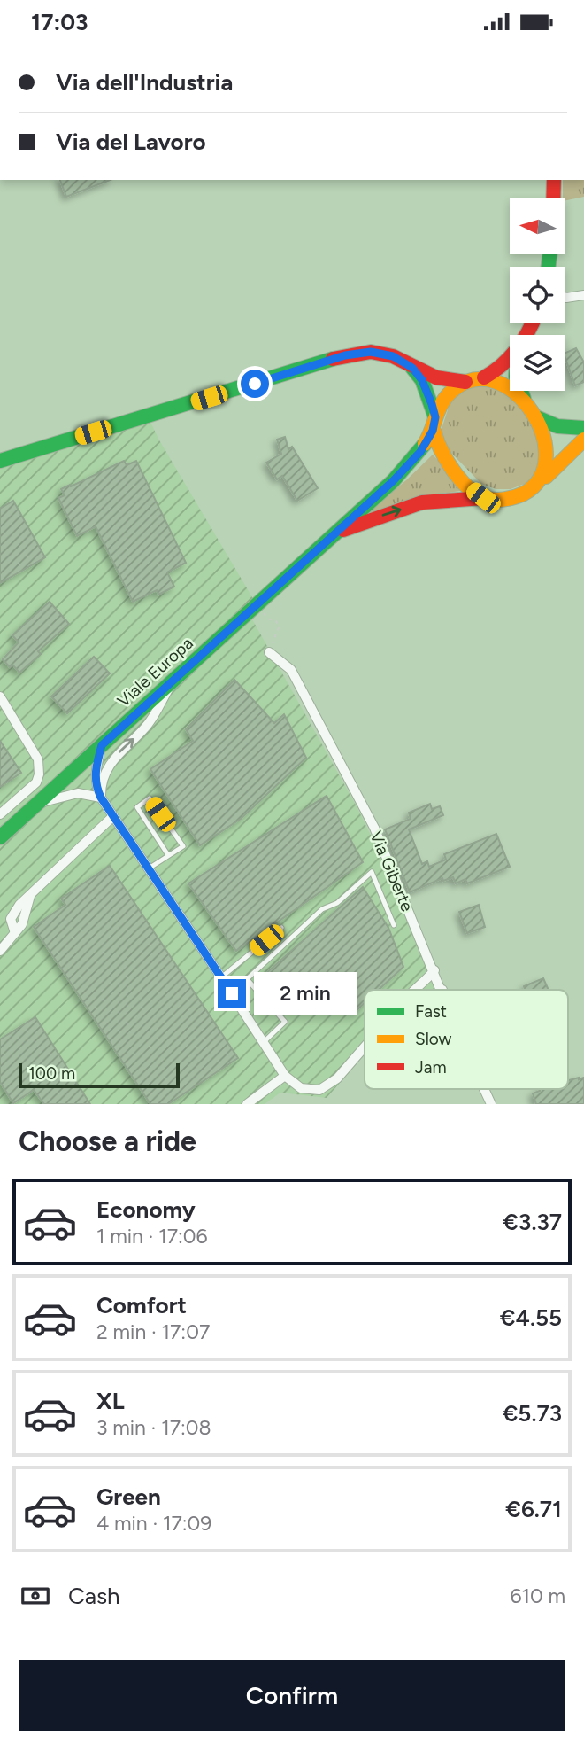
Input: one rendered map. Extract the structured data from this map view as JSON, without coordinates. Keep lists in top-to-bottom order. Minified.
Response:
{"streets":{"main road":["Viale Europa"],"street":["Via Giberte"]},"legend":["Fast","Slow","Jam"],"scale_bar":"100 m","north":"left","page":{"status":"17:03","banner":["Via dell'Industria","Via del Lavoro"],"bubble":"2 min","scale":"100 m","heading":"Choose a ride","list":[{"name":"Economy","note":"1 min · 17:06","value":"€3.37"},{"name":"Comfort","note":"2 min · 17:07","value":"€4.55"},{"name":"XL","note":"3 min · 17:08","value":"€5.73"},{"name":"Green","note":"4 min · 17:09","value":"€6.71"}],"pay":["Cash","610 m"],"buttons":"Confirm"}}
